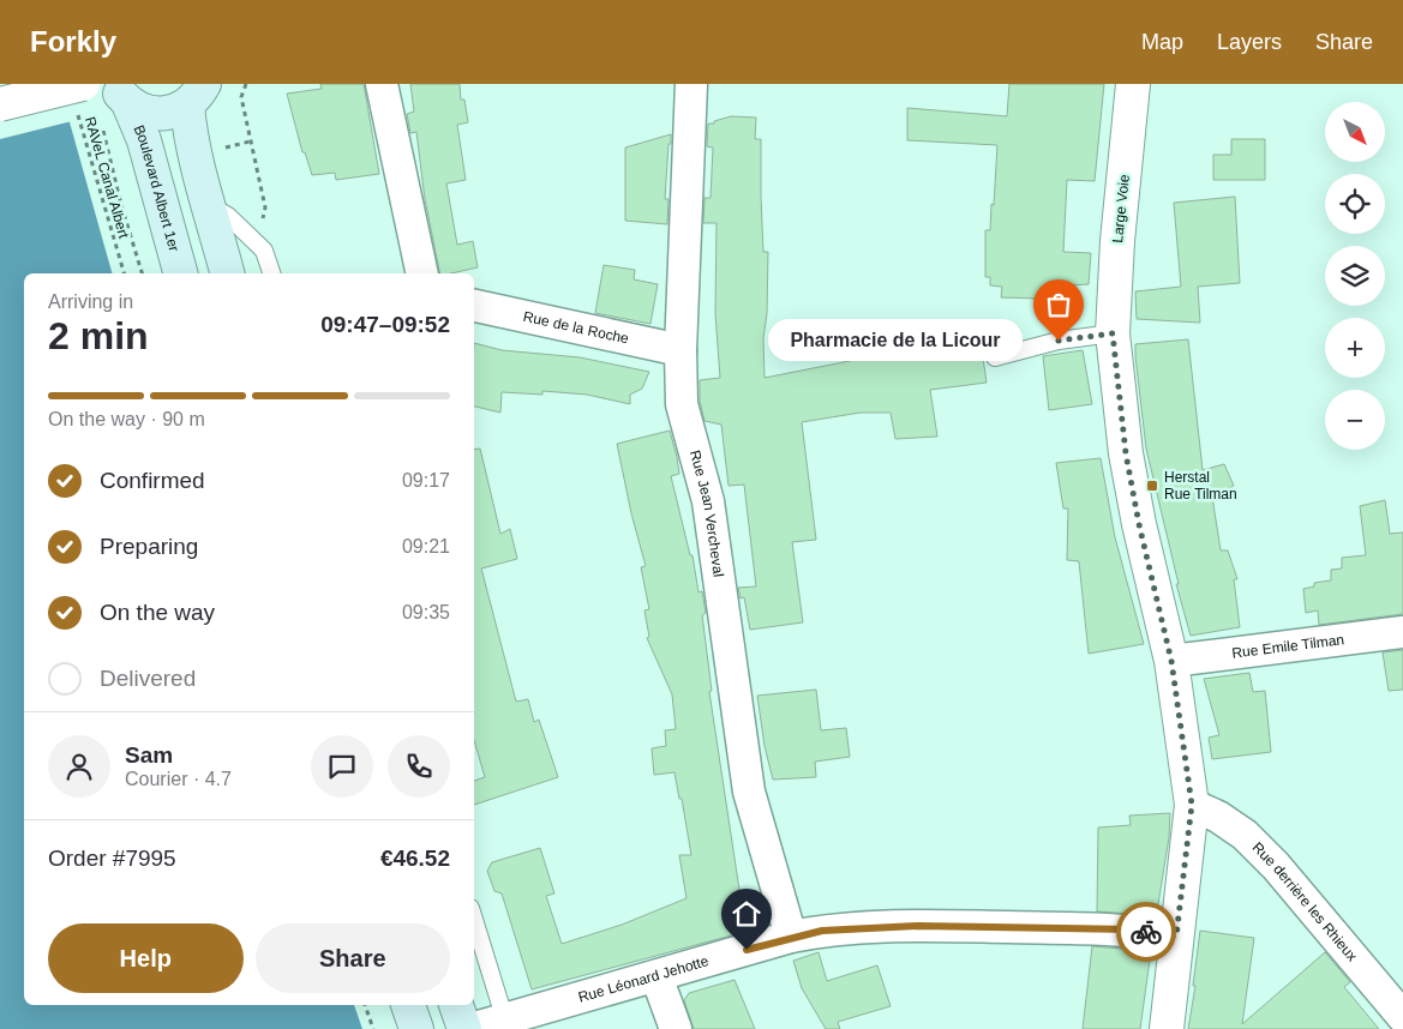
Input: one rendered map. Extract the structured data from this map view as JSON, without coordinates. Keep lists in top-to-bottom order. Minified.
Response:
{"streets":{"main road":["Boulevard Albert 1er"],"street":["Large Voie","Rue de la Roche","Rue Jean Vercheval","Rue Emile Tilman","Rue derrière les Rhieux","Rue Léonard Jehotte"],"path":["RAVeL Canal Albert"]},"crossings":[["Large Voie","Rue Emile Tilman"],["Large Voie","Rue derrière les Rhieux"],["Large Voie","Rue Léonard Jehotte"],["Rue de la Roche","Rue Jean Vercheval"],["Rue Jean Vercheval","Rue Léonard Jehotte"]],"places":{"other":["Pharmacie de la Licour"],"transit":["Herstal Rue Tilman"]},"north":"bottom right","page":{"header":"Forkly","nav":["Map","Layers","Share"],"map_buttons":["+","−"],"heading":["2 min","Arriving in","09:47–09:52"],"panel":["Sam","Courier · 4.7","Order #7995","€46.52"],"bubble":"Pharmacie de la Licour","bar":"On the way · 90 m","list":[["Confirmed","09:17"],["Preparing","09:21"],["On the way","09:35"],"Delivered"],"buttons":["Help","Share"]}}
